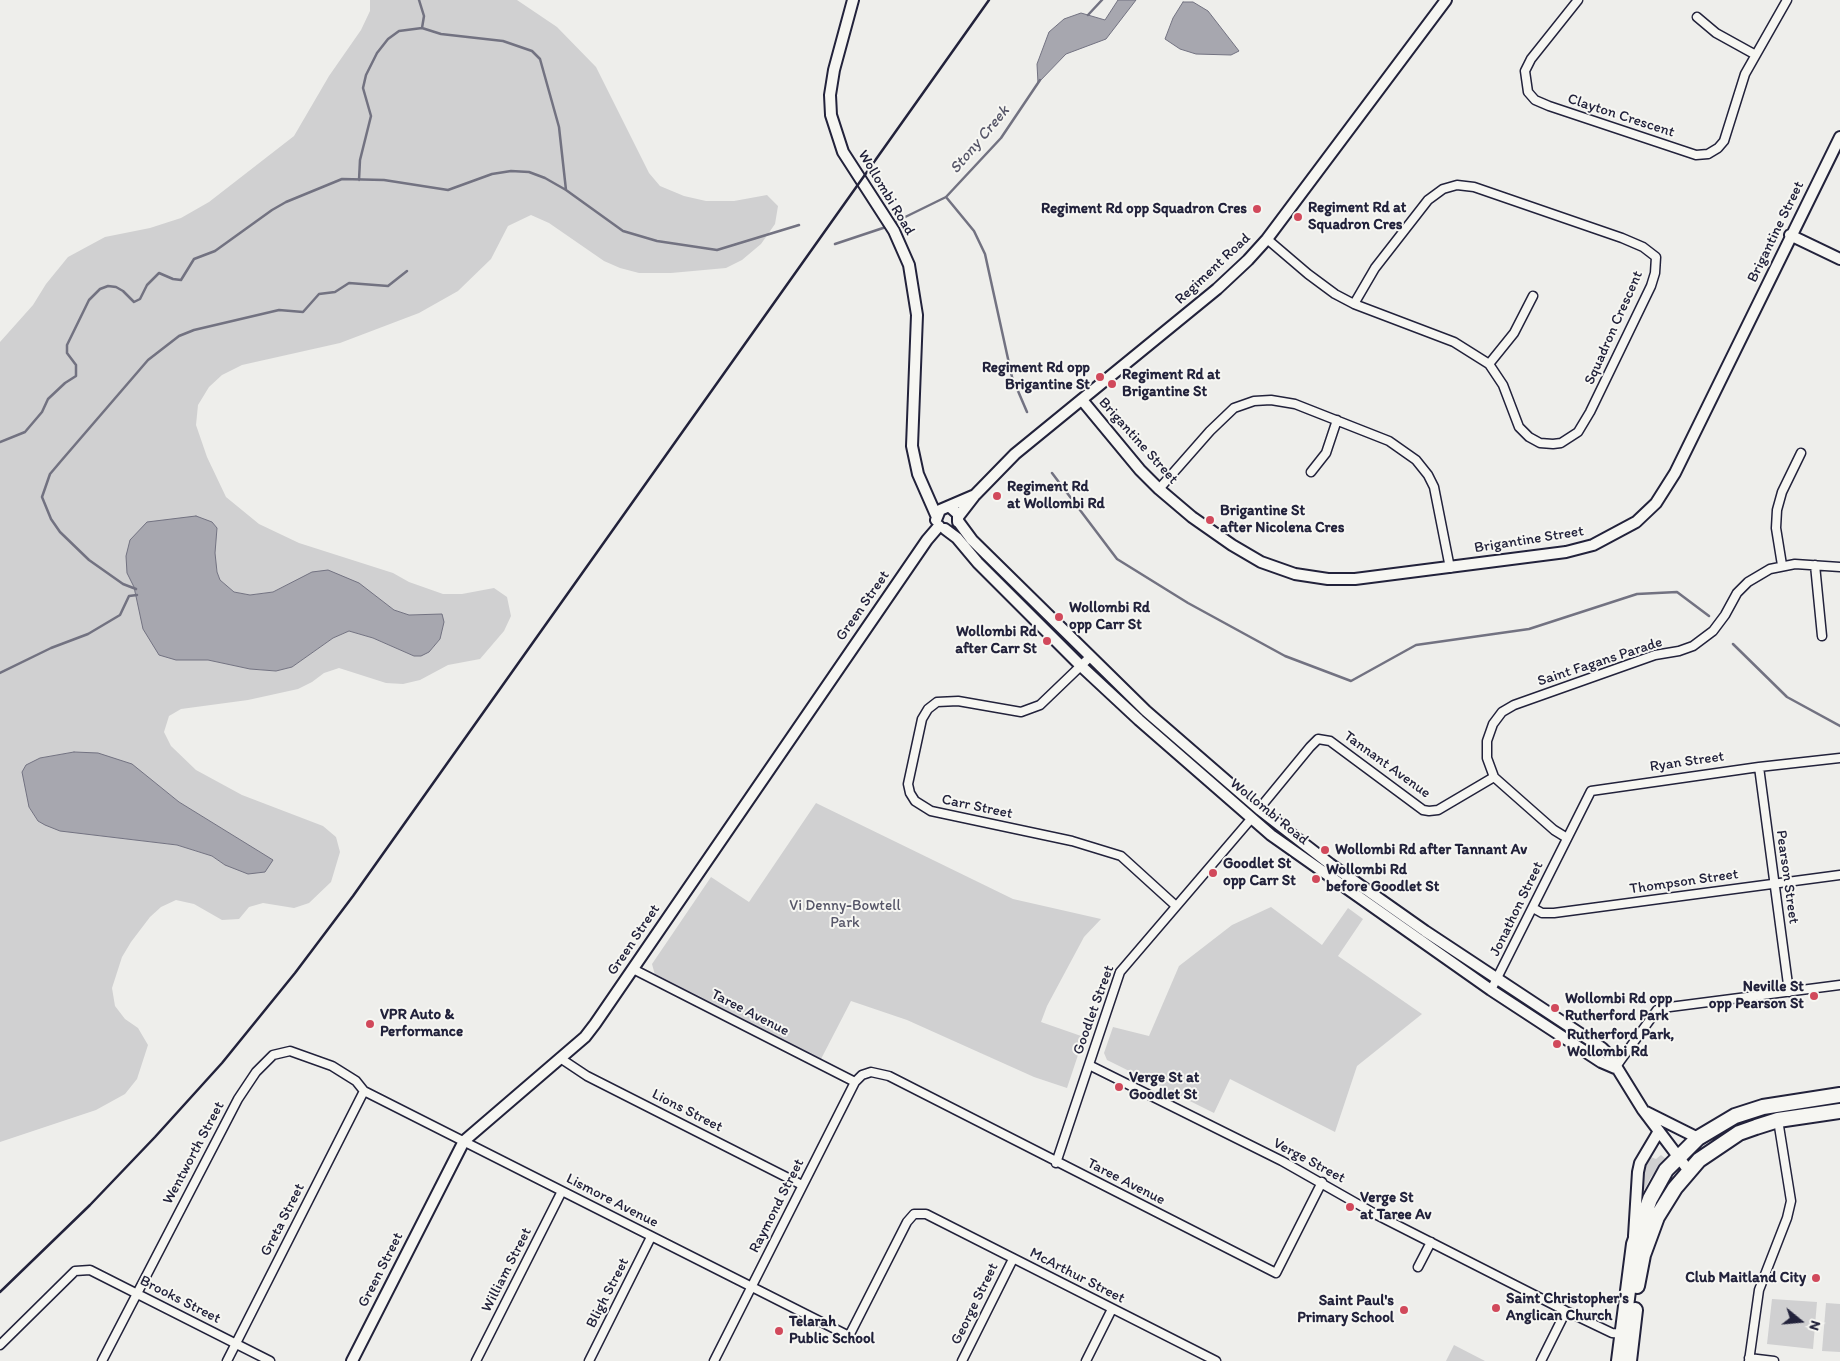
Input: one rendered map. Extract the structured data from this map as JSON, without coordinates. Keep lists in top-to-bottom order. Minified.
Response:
{"streets":{"street":["Clayton Crescent","Wollombi Road","Brigantine Street","Regiment Road","Squadron Crescent","Green Street","Saint Fagans Parade","Ryan Street","Tannant Avenue","Carr Street","Pearson Street","Thompson Street","Jonathon Street","Goodlet Street","Taree Avenue","Lions Street","Wentworth Street","Verge Street","Lismore Avenue","Raymond Street","Greta Street","William Street","McArthur Street","Bligh Street","Brooks Street","George Street"]},"crossings":[["Wollombi Road","Regiment Road"],["Wollombi Road","Green Street"],["Wollombi Road","Tannant Avenue"],["Wollombi Road","Carr Street"],["Wollombi Road","Jonathon Street"],["Wollombi Road","Goodlet Street"],["Brigantine Street","Regiment Road"],["Regiment Road","Squadron Crescent"],["Regiment Road","Green Street"],["Green Street","Taree Avenue"],["Green Street","Lions Street"],["Green Street","Lismore Avenue"],["Saint Fagans Parade","Tannant Avenue"],["Ryan Street","Pearson Street"],["Ryan Street","Jonathon Street"],["Carr Street","Goodlet Street"],["Pearson Street","Thompson Street"],["Thompson Street","Jonathon Street"],["Goodlet Street","Taree Avenue"],["Goodlet Street","Verge Street"],["Taree Avenue","Verge Street"],["Taree Avenue","Raymond Street"],["Lions Street","Raymond Street"],["Wentworth Street","Lismore Avenue"],["Wentworth Street","Greta Street"],["Wentworth Street","Brooks Street"],["Lismore Avenue","Raymond Street"],["Lismore Avenue","Greta Street"],["Lismore Avenue","William Street"],["Lismore Avenue","McArthur Street"],["Lismore Avenue","Bligh Street"],["Greta Street","Brooks Street"],["McArthur Street","George Street"]],"water":["Stony Creek"],"parks":["Vi Denny-Bowtell Park"],"places":["Regiment Rd opp Squadron Cres","Regiment Rd at Squadron Cres","Regiment Rd opp Brigantine St","Regiment Rd at Brigantine St","Regiment Rd at Wollombi Rd","Brigantine St after Nicolena Cres","Wollombi Rd opp Carr St","Wollombi Rd after Carr St","Wollombi Rd after Tannant Av","Goodlet St opp Carr St","Wollombi Rd before Goodlet St","Neville St opp Pearson St","Wollombi Rd opp Rutherford Park","VPR Auto & Performance","Rutherford Park, Wollombi Rd","Verge St at Goodlet St","Verge St at Taree Av","Club Maitland City","Saint Christopher's Anglican Church","Saint Paul's Primary School","Telarah Public School"],"north":"right"}
